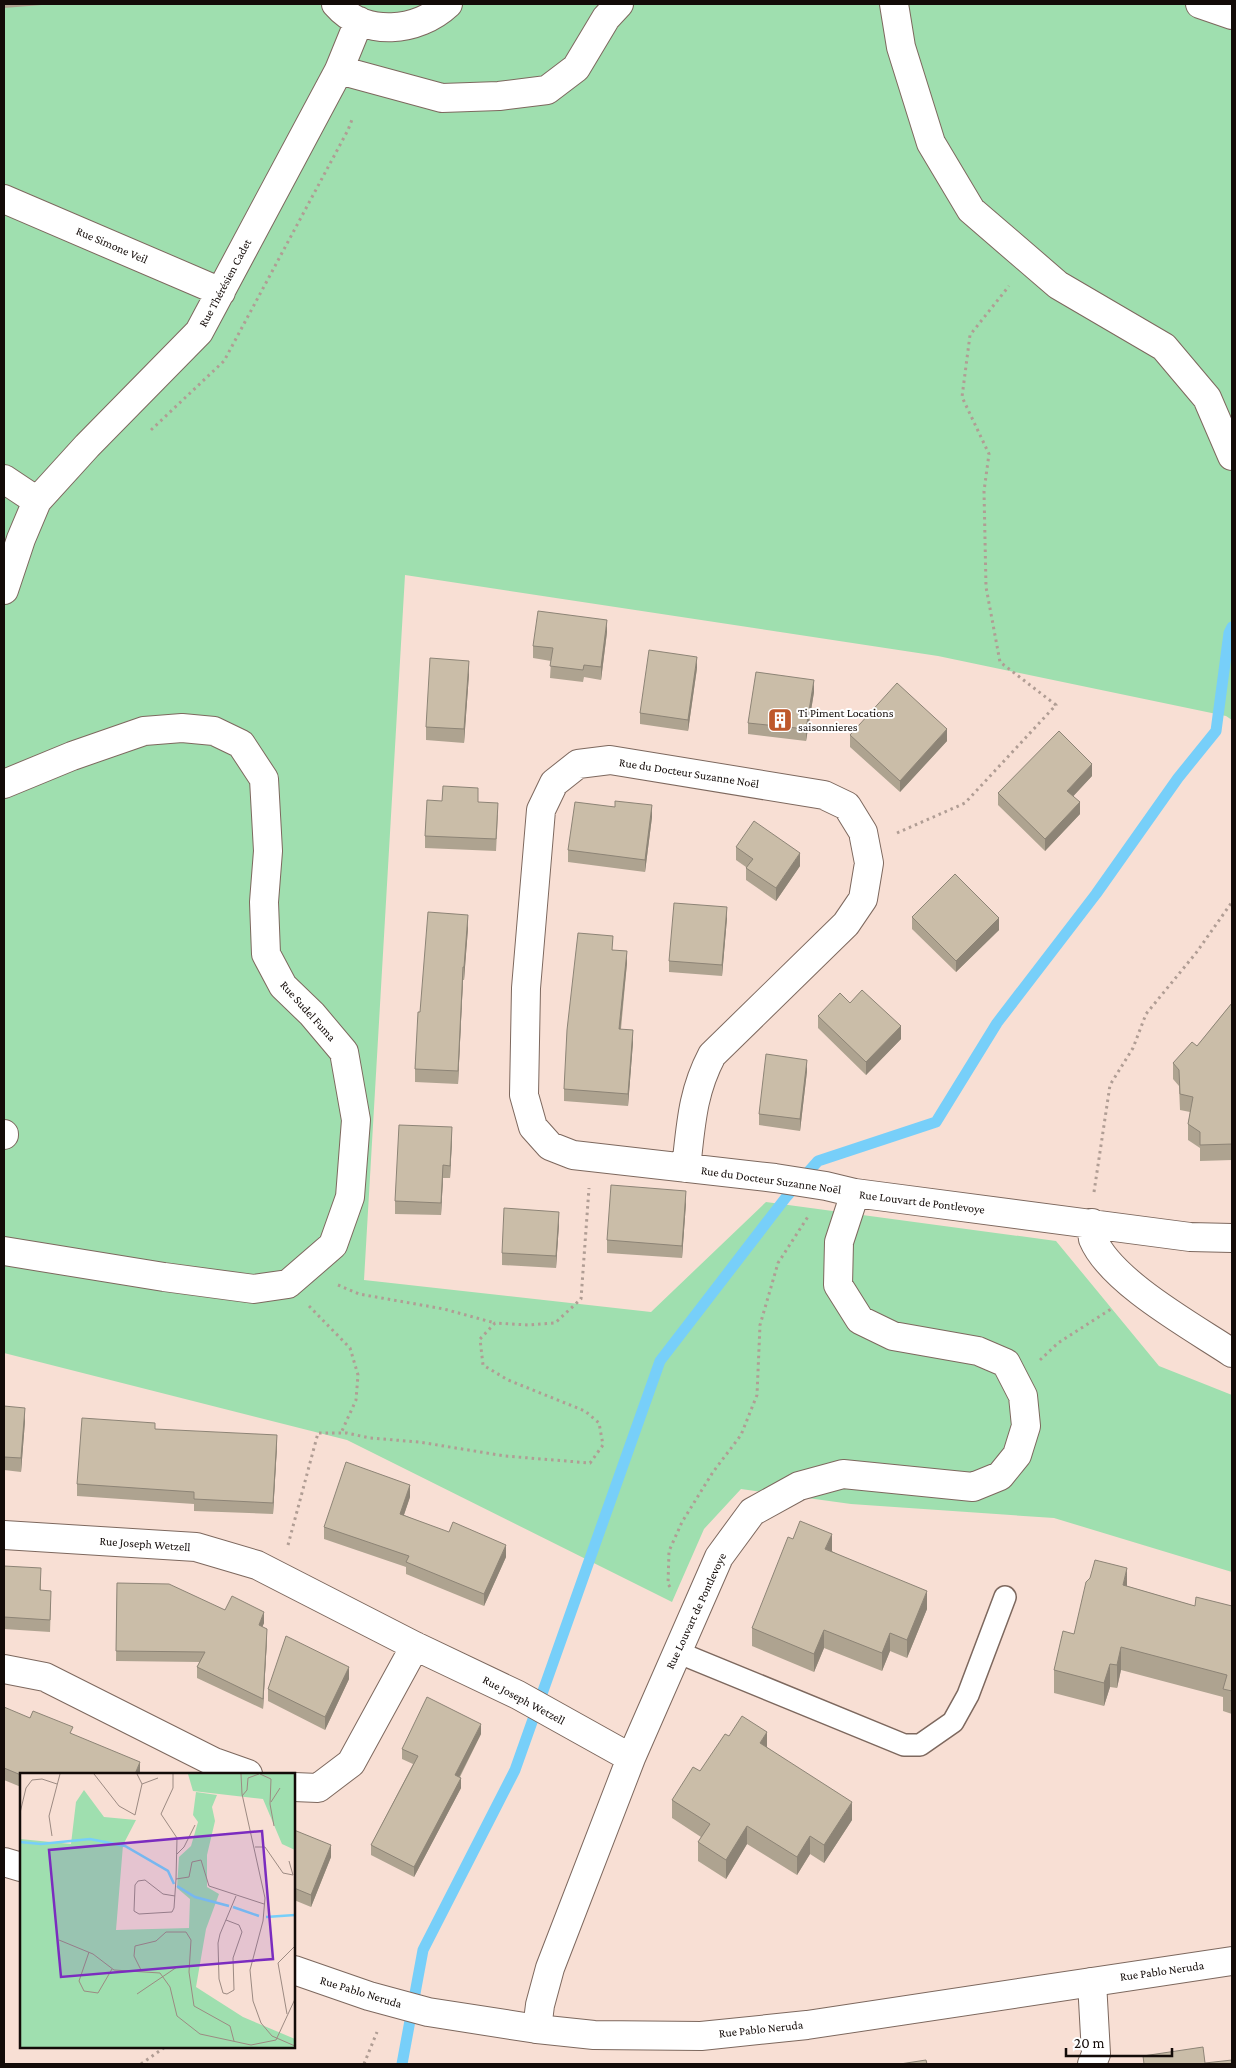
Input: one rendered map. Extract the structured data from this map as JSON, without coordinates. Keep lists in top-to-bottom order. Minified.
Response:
{"streets":{"street":["Rue Simone Veil","Rue Thérésien Cadet","Rue du Docteur Suzanne Noël","Rue Sudel Fuma","Rue Louvart de Pontlevoye","Rue Joseph Wetzell","Rue Pablo Neruda"]},"crossings":[["Rue Simone Veil","Rue Thérésien Cadet"],["Rue du Docteur Suzanne Noël","Rue Louvart de Pontlevoye"],["Rue Louvart de Pontlevoye","Rue Joseph Wetzell"],["Rue Louvart de Pontlevoye","Rue Pablo Neruda"]],"places":{"building":["Ti Piment Locations saisonnieres"]},"scale_bar":"20 m"}
